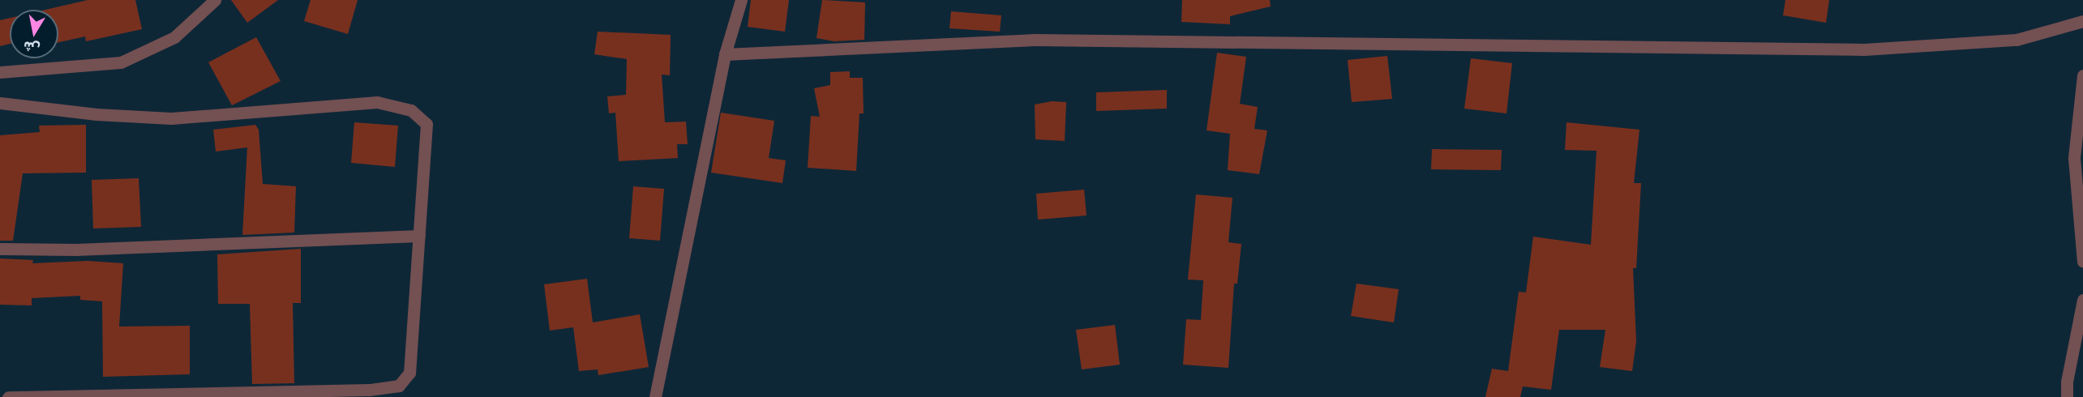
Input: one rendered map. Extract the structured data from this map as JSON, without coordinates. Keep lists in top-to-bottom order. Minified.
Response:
{"north":"bottom"}
